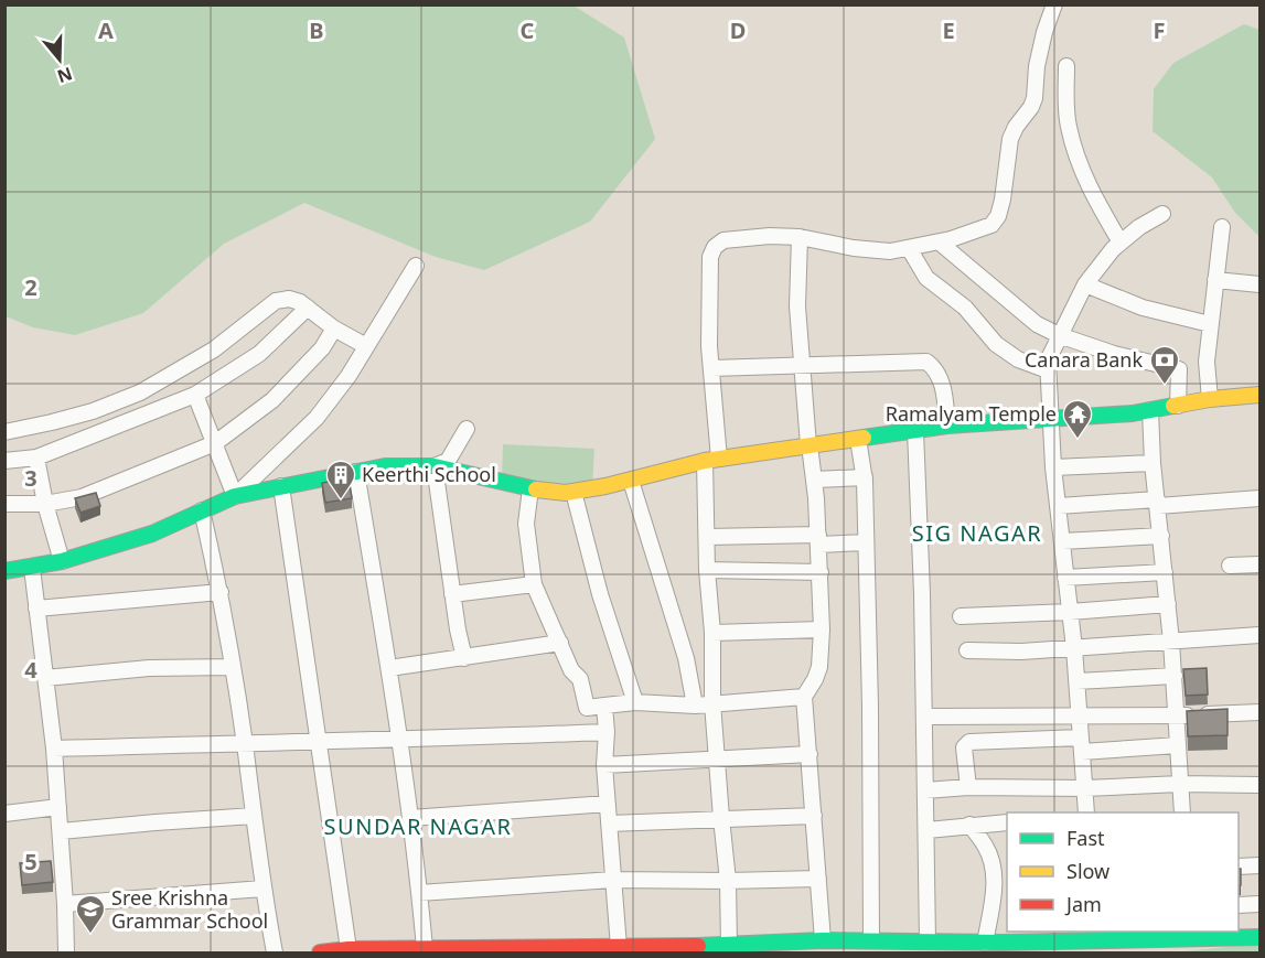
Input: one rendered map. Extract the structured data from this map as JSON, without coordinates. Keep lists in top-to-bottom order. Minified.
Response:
{"districts":["SIG NAGAR","SUNDAR NAGAR"],"places":{"bank":["Canara Bank"],"temple":["Ramalyam Temple"],"building":["Keerthi School"],"school or university":["Sree Krishna Grammar School"]},"legend":["Fast","Slow","Jam"],"north":"bottom","grid":{"columns":["A","B","C","D","E","F"],"rows":["2","3","4","5"]}}
